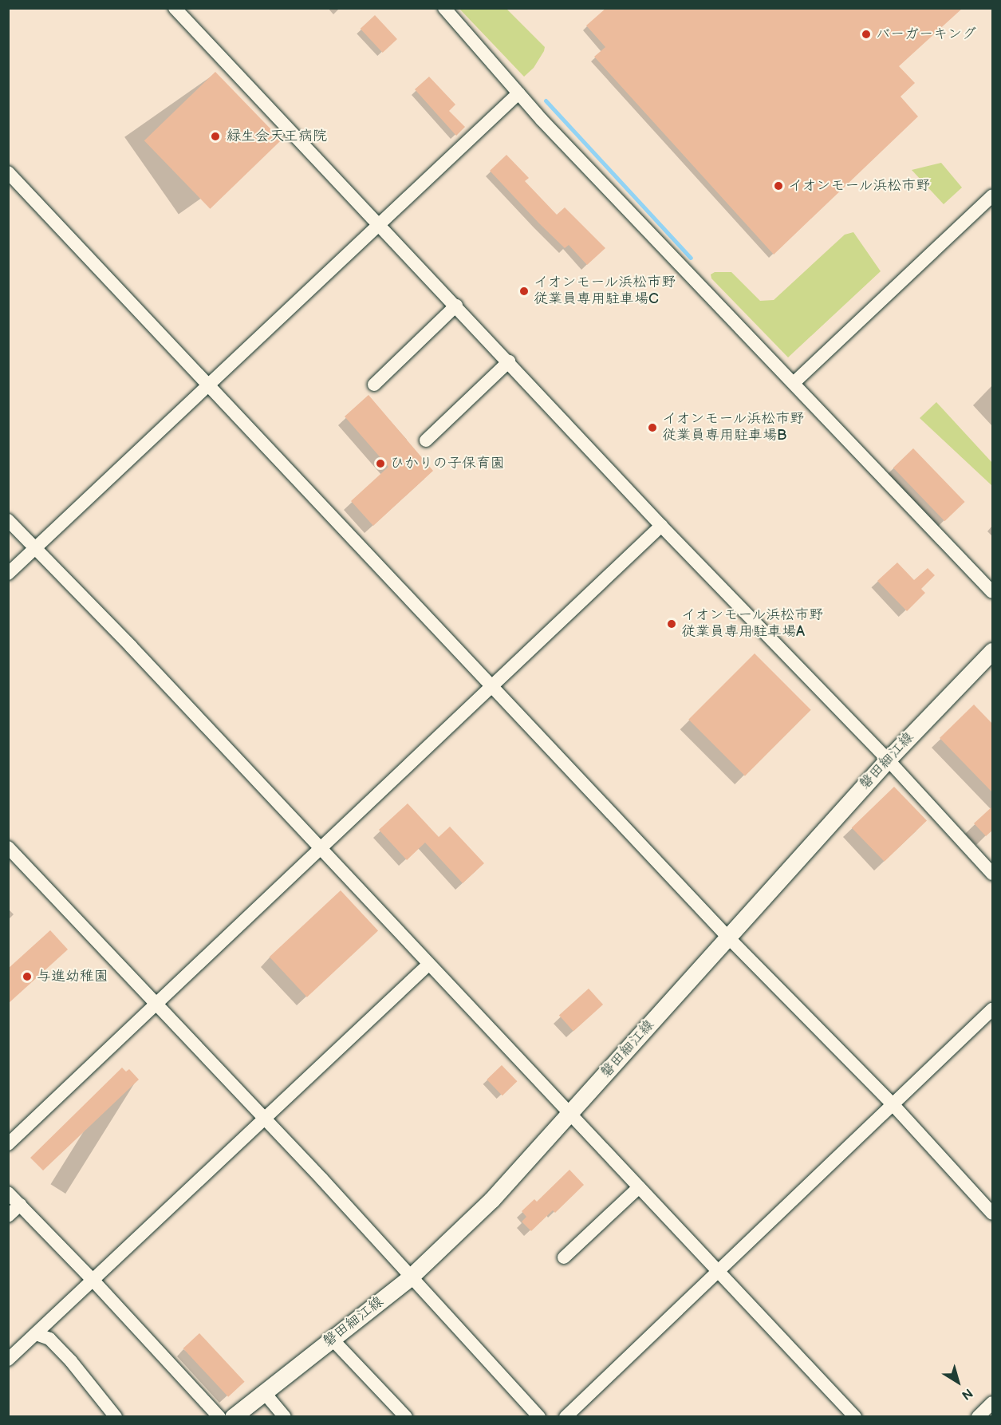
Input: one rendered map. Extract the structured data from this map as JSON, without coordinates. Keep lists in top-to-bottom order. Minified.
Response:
{"streets":{"main road":["磐田細江線"]},"places":["バーガーキング","緑生会天王病院","イオンモール浜松市野","イオンモール浜松市野 従業員専用駐車場C","イオンモール浜松市野 従業員専用駐車場B","ひかりの子保育園","イオンモール浜松市野 従業員専用駐車場A","与進幼稚園"],"north":"bottom right"}
